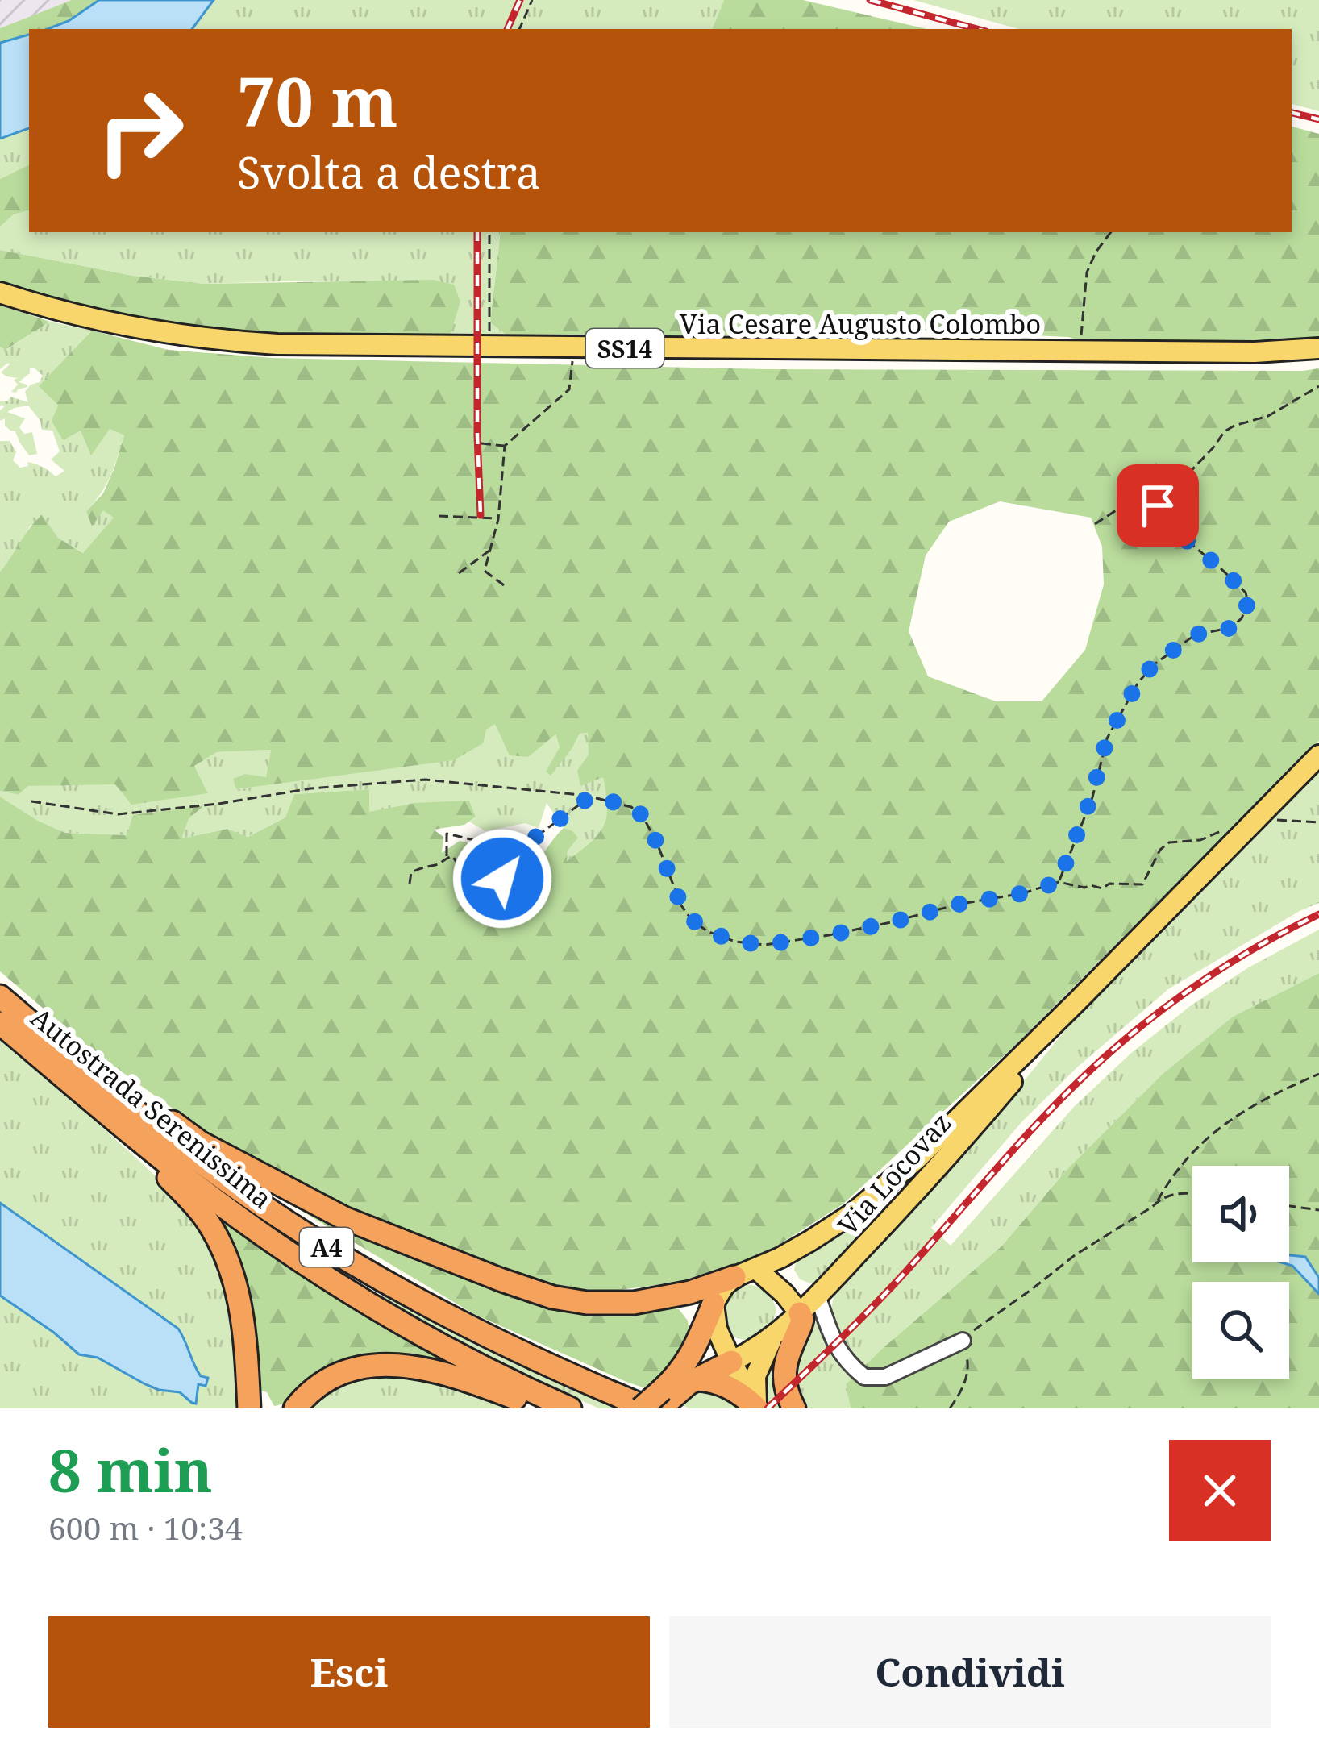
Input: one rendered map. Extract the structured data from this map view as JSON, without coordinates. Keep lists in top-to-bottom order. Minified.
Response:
{"streets":{"highway":["Autostrada Serenissima","A4"],"main road":["Via Cesare Augusto Colombo","SS14","Via Locovaz"]},"page":{"turn":["70 m","Svolta a destra"],"heading":["8 min","600 m · 10:34"],"buttons":["Esci","Condividi"]}}
